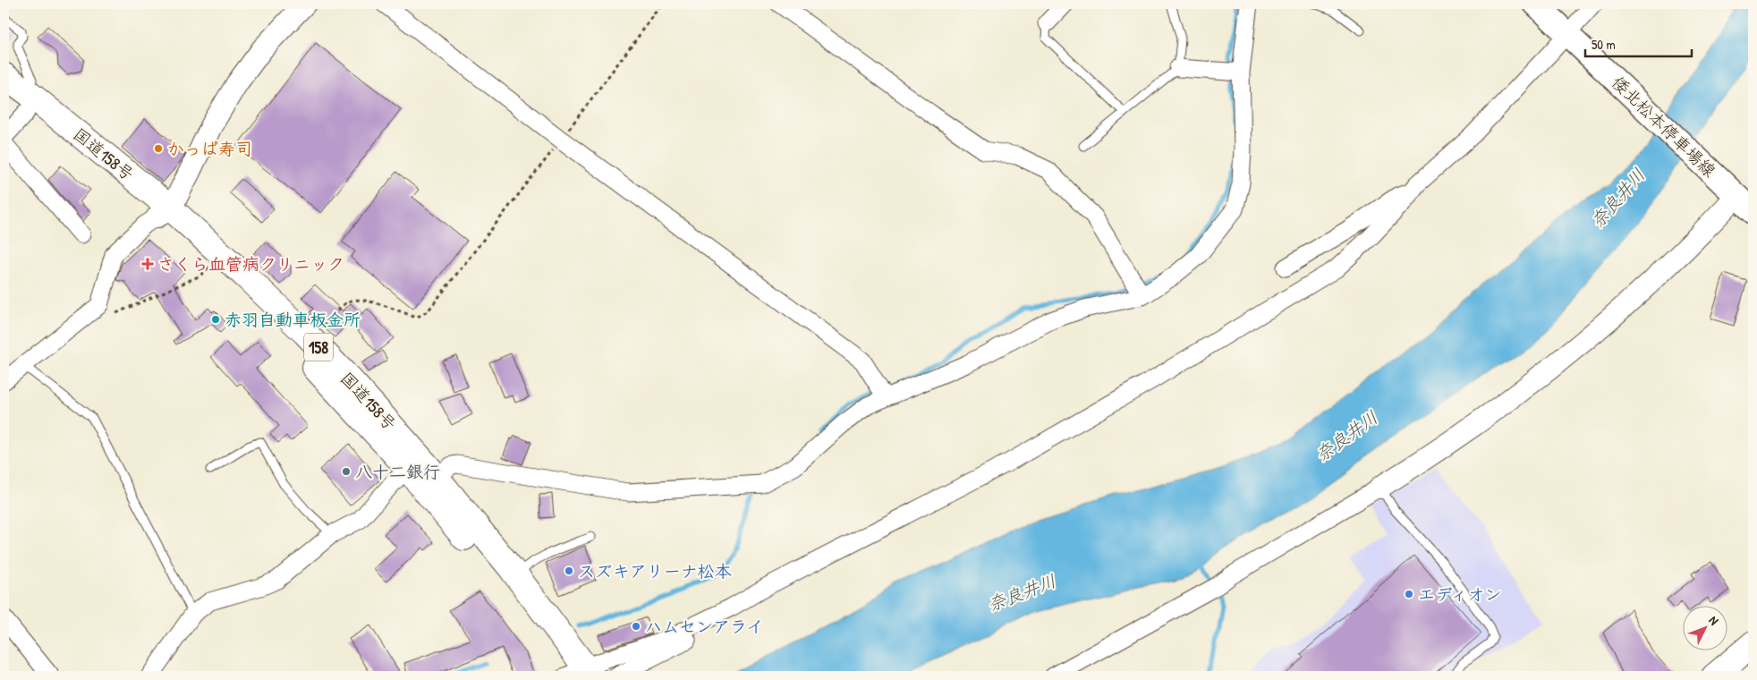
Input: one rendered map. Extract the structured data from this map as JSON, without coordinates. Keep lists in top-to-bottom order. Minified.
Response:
{"streets":{"highway":["国道158号","158"],"main road":["倭北松本停車場線"]},"water":["奈良井川"],"places":{"other":["かっぱ寿司","赤羽自動車板金所","八十二銀行","スズキアリーナ松本","エディオン","ハムセンアライ"],"health":["さくら血管病クリニック"]},"scale_bar":"50 m","north":"top right"}
